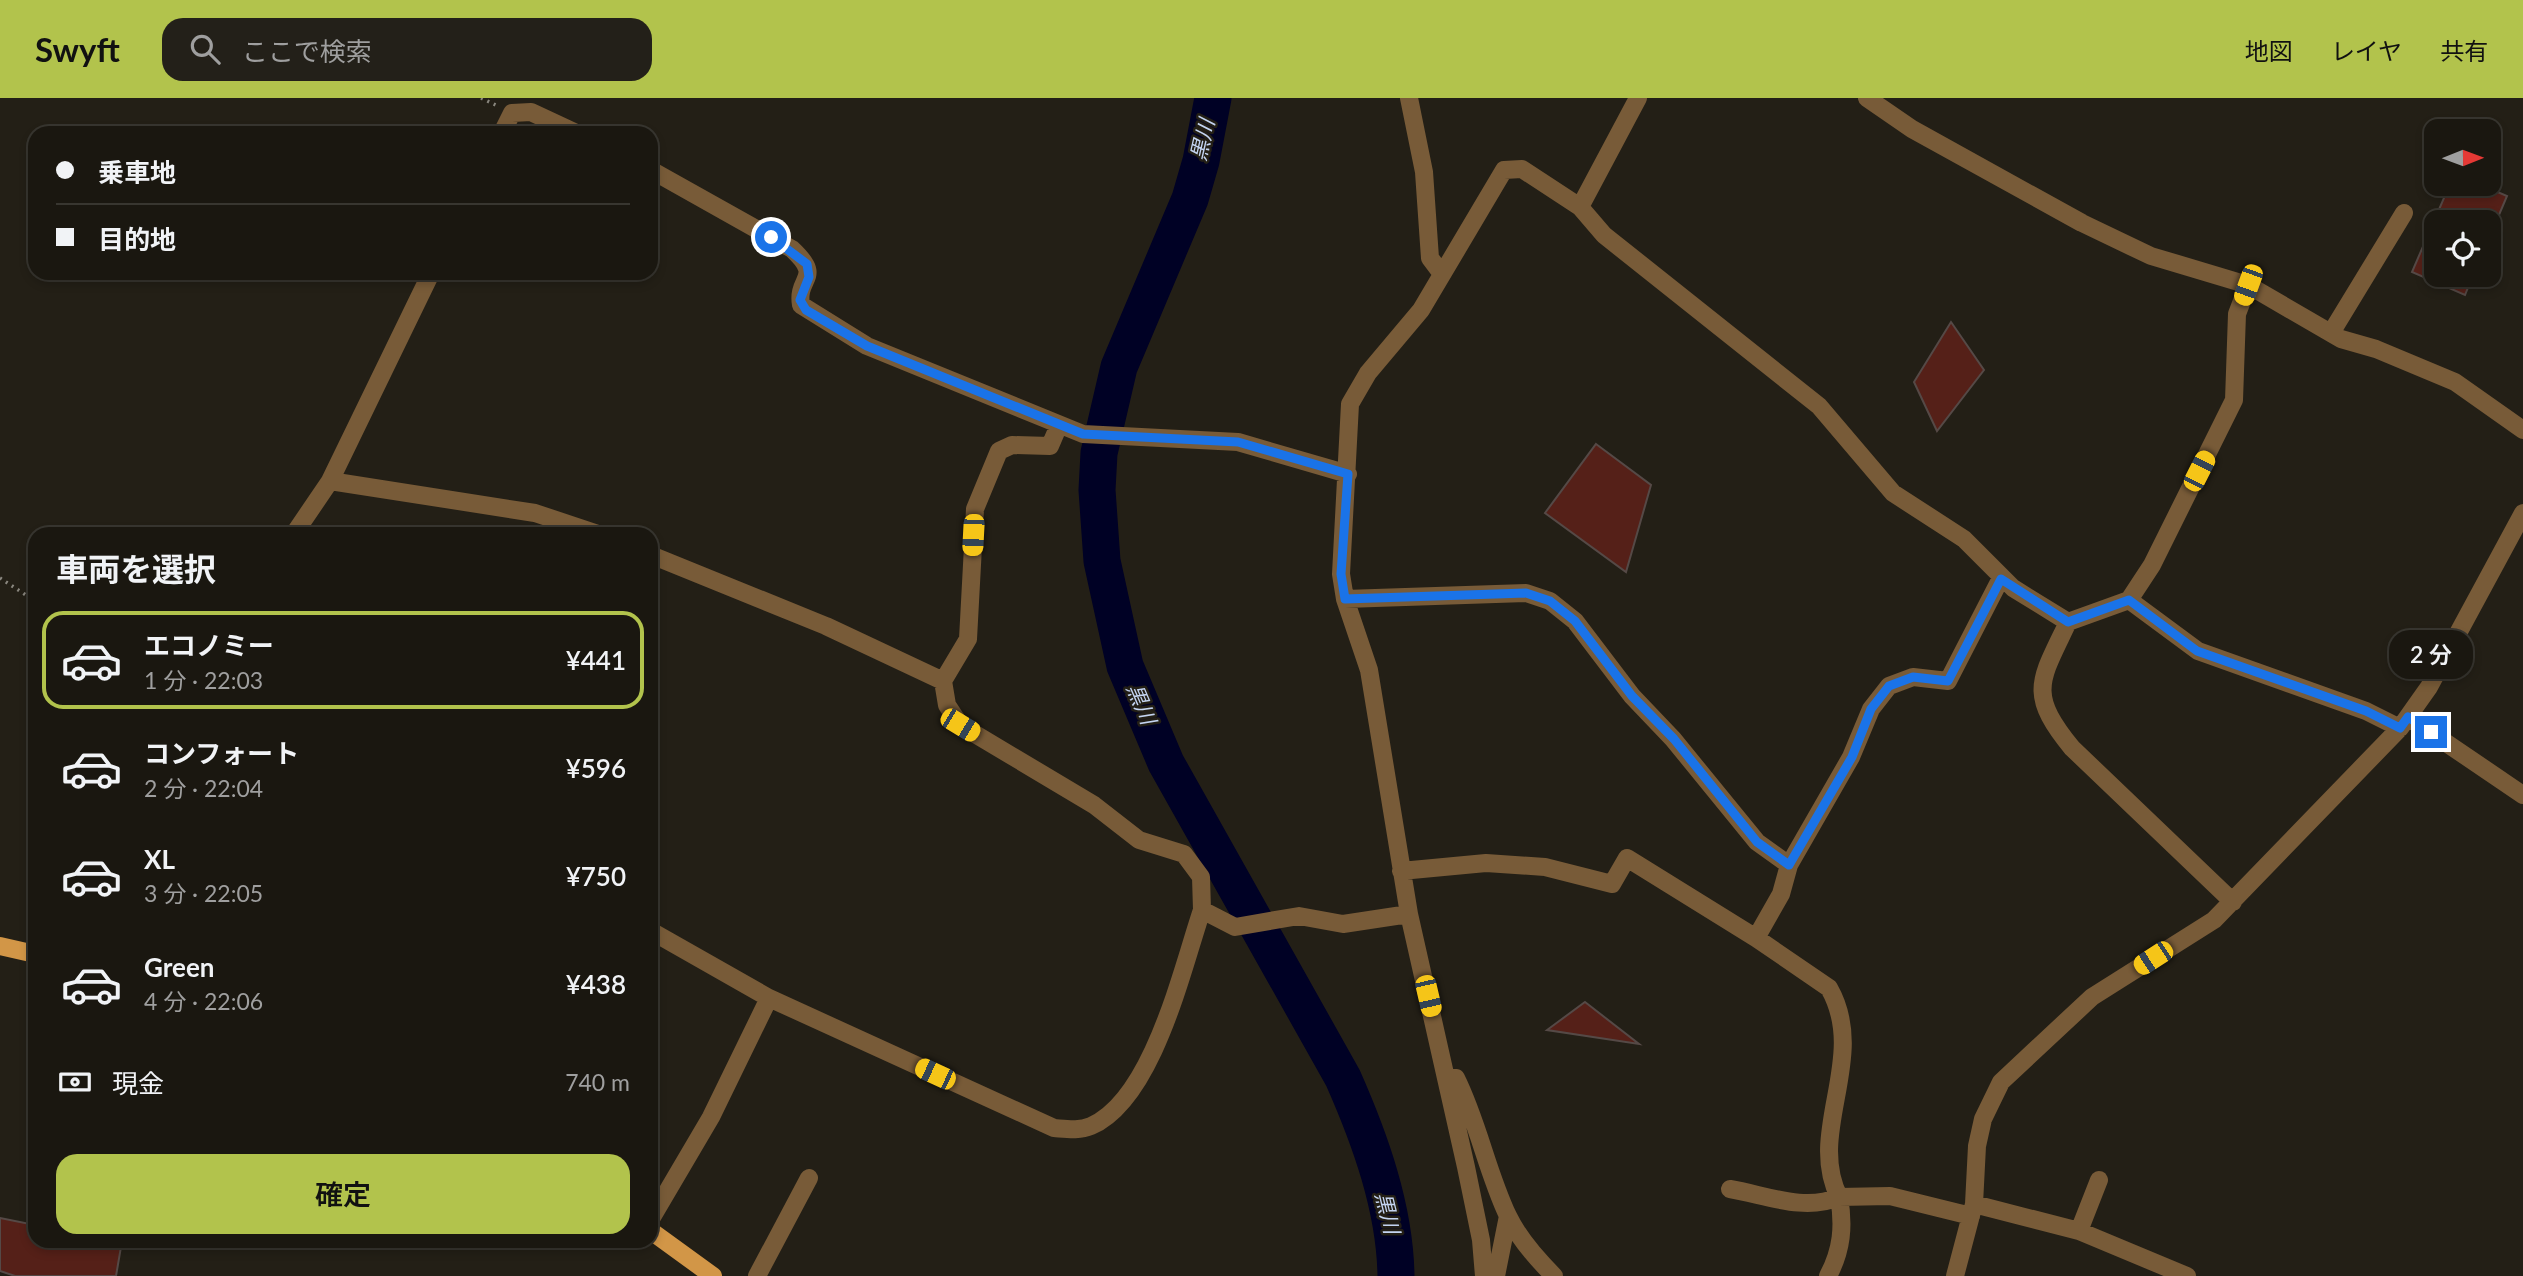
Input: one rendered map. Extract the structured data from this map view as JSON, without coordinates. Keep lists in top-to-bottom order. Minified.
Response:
{"water":["黒川"],"north":"right","page":{"header":"Swyft","search":"ここで検索","nav":["地図","レイヤ","共有"],"banner":["乗車地","目的地"],"heading":"車両を選択","list":[{"name":"エコノミー","note":"1 分 · 22:03","value":"¥441"},{"name":"コンフォート","note":"2 分 · 22:04","value":"¥596"},{"name":"XL","note":"3 分 · 22:05","value":"¥750"},{"name":"Green","note":"4 分 · 22:06","value":"¥438"}],"bubble":"2 分","pay":["現金","740 m"],"buttons":"確定"}}
